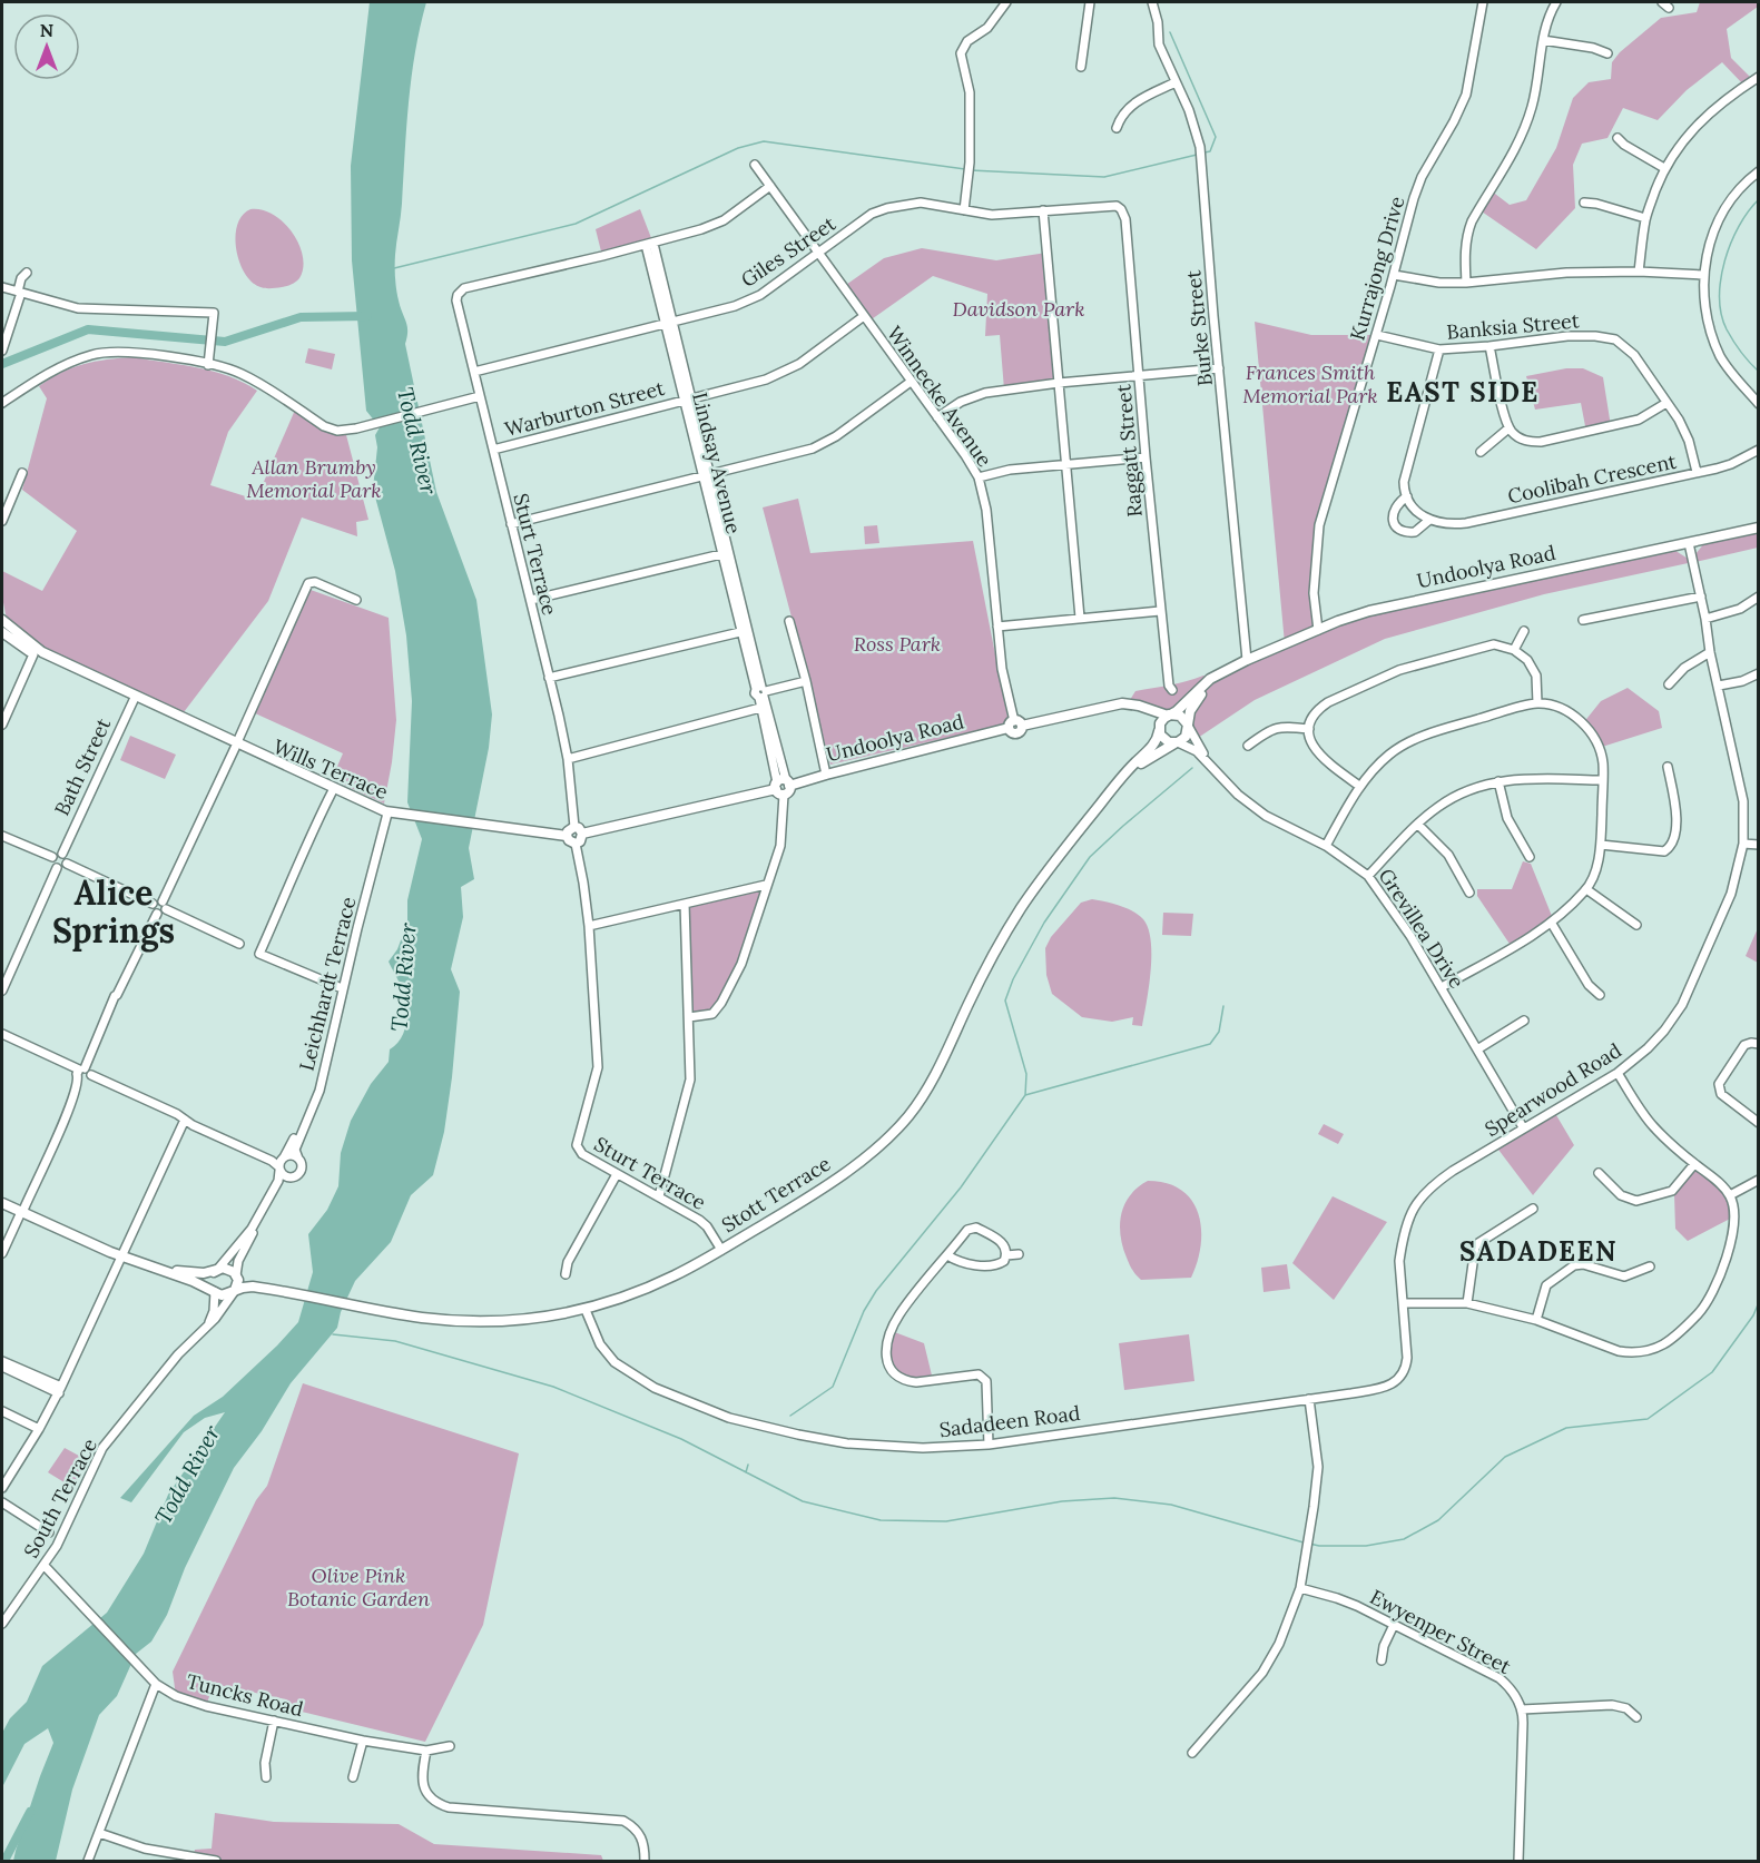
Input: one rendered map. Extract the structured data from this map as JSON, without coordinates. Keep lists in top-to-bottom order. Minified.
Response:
{"streets":{"main road":["Undoolya Road","Wills Terrace","Stott Terrace"],"street":["Giles Street","Kurrajong Drive","Banksia Street","Burke Street","Winnecke Avenue","Warburton Street","Raggatt Street","Lindsay Avenue","Coolibah Crescent","Sturt Terrace","Bath Street","Grevillea Drive","Leichhardt Terrace","Spearwood Road","Sadadeen Road","South Terrace","Ewyenper Street","Tuncks Road"]},"crossings":[["Giles Street","Winnecke Avenue"],["Giles Street","Raggatt Street"],["Giles Street","Lindsay Avenue"],["Giles Street","Sturt Terrace"],["Kurrajong Drive","Banksia Street"],["Kurrajong Drive","Undoolya Road"],["Banksia Street","Coolibah Crescent"],["Burke Street","Undoolya Road"],["Winnecke Avenue","Warburton Street"],["Winnecke Avenue","Undoolya Road"],["Warburton Street","Lindsay Avenue"],["Warburton Street","Sturt Terrace"],["Lindsay Avenue","Sturt Terrace"],["Lindsay Avenue","Undoolya Road"],["Sturt Terrace","Undoolya Road"],["Sturt Terrace","Stott Terrace"],["Undoolya Road","Grevillea Drive"],["Undoolya Road","Spearwood Road"],["Undoolya Road","Stott Terrace"],["Bath Street","Wills Terrace"],["Wills Terrace","Leichhardt Terrace"],["Grevillea Drive","Spearwood Road"],["Grevillea Drive","Stott Terrace"],["Leichhardt Terrace","Stott Terrace"],["Leichhardt Terrace","South Terrace"],["Spearwood Road","Sadadeen Road"],["Stott Terrace","Sadadeen Road"],["Stott Terrace","South Terrace"],["South Terrace","Tuncks Road"]],"districts":["EAST SIDE","Alice Springs","SADADEEN"],"water":["Todd River"],"parks":["Davidson Park","Frances Smith Memorial Park","Allan Brumby Memorial Park","Ross Park","Olive Pink Botanic Garden"],"north":"top"}
